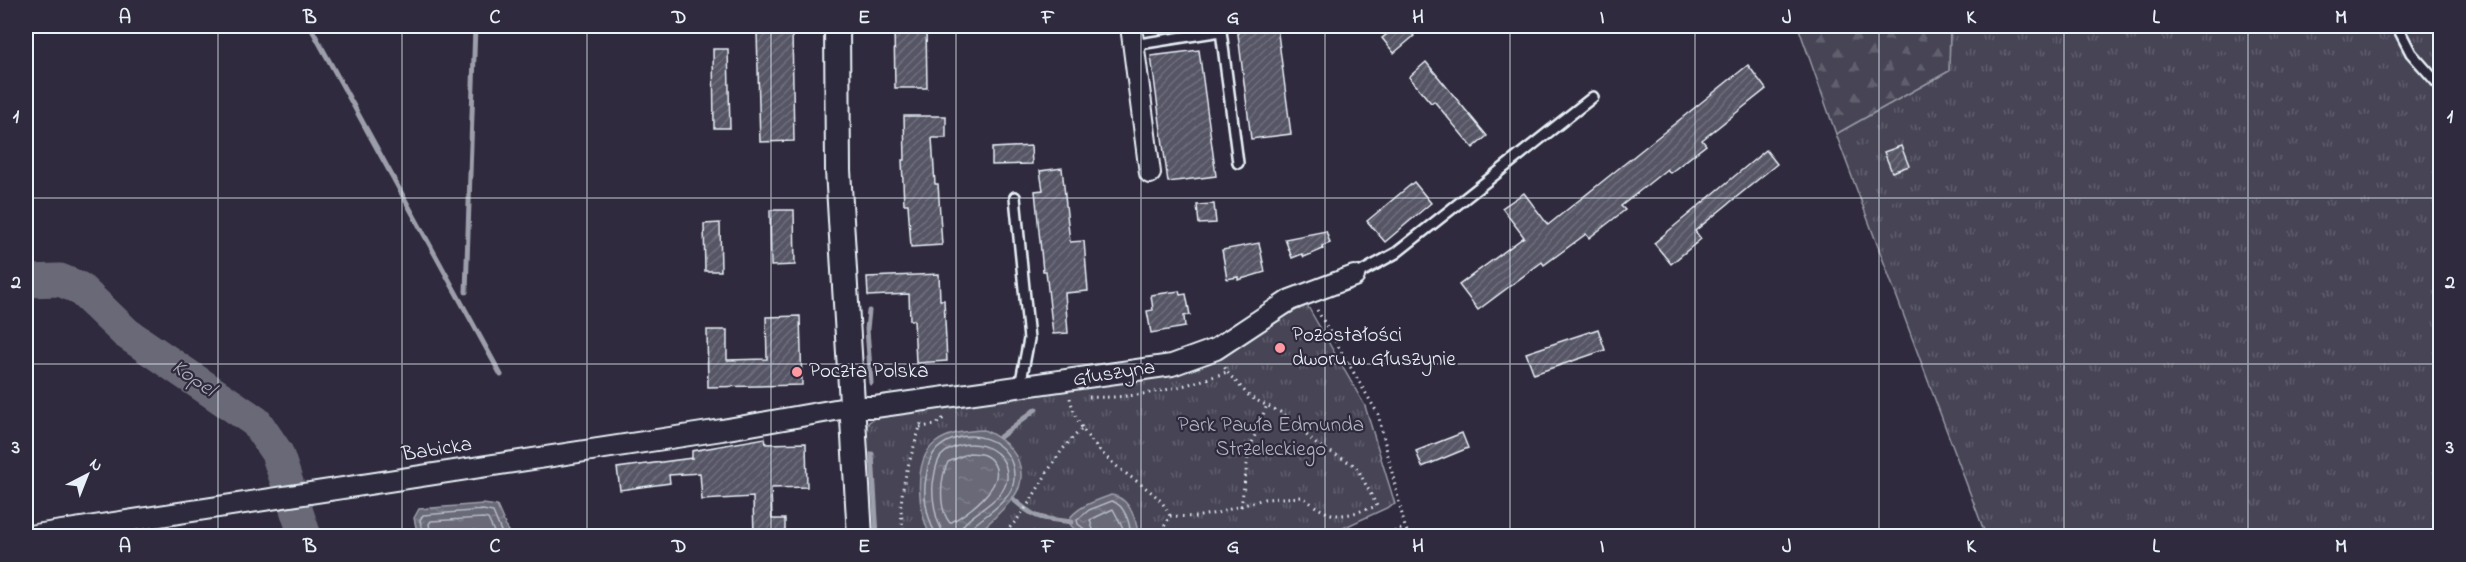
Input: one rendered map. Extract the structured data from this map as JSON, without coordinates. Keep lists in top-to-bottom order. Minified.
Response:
{"streets":{"street":["Głuszyna","Babicka"]},"crossings":[["Głuszyna","Babicka"]],"water":["Kopel"],"parks":["Park Pawła Edmunda Strzeleckiego"],"places":["Pozostałości dworu w Głuszynie","Poczta Polska"],"north":"top right","grid":{"columns":["A","B","C","D","E","F","G","H","I","J","K","L","M"],"rows":["1","2","3"]}}
